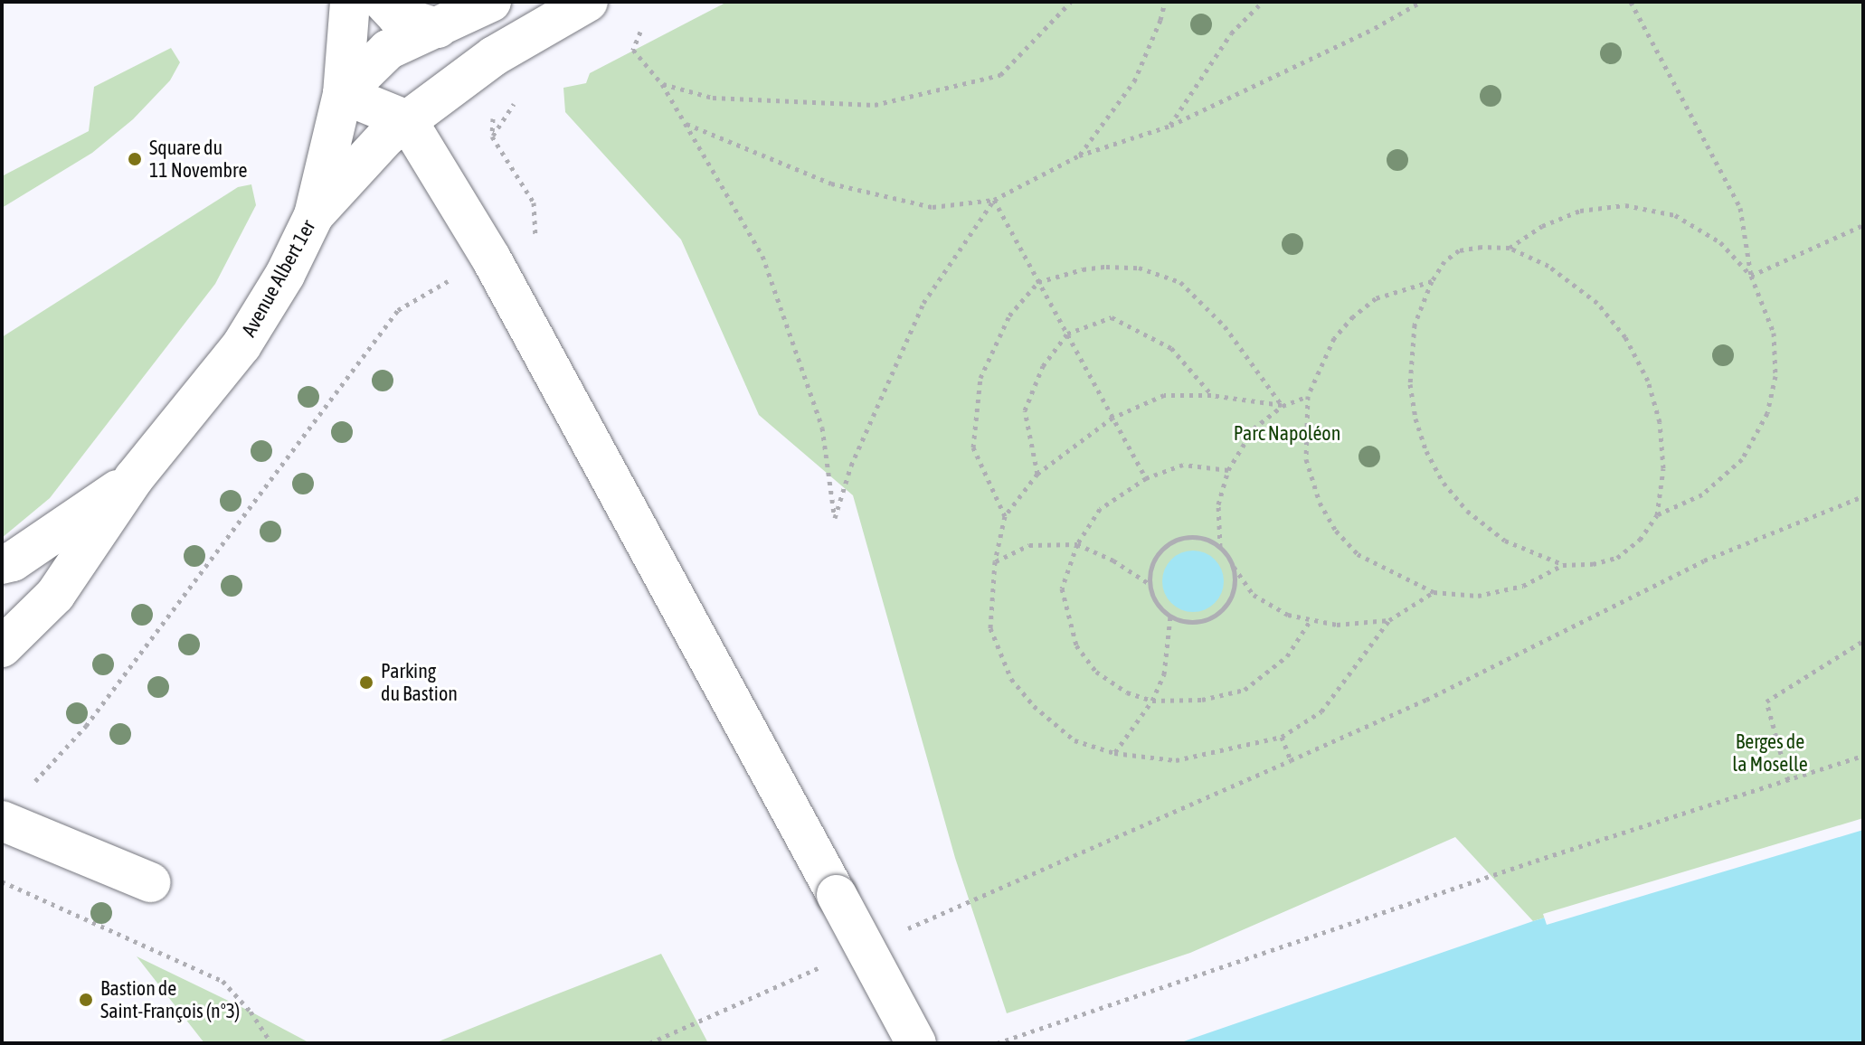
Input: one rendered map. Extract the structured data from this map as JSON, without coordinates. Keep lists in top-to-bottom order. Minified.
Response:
{"streets":{"main road":["Avenue Albert 1er"]},"parks":["Parc Napoléon","Berges de la Moselle"],"places":["Square du 11 Novembre","Parking du Bastion","Bastion de Saint-François (n°3)"]}
